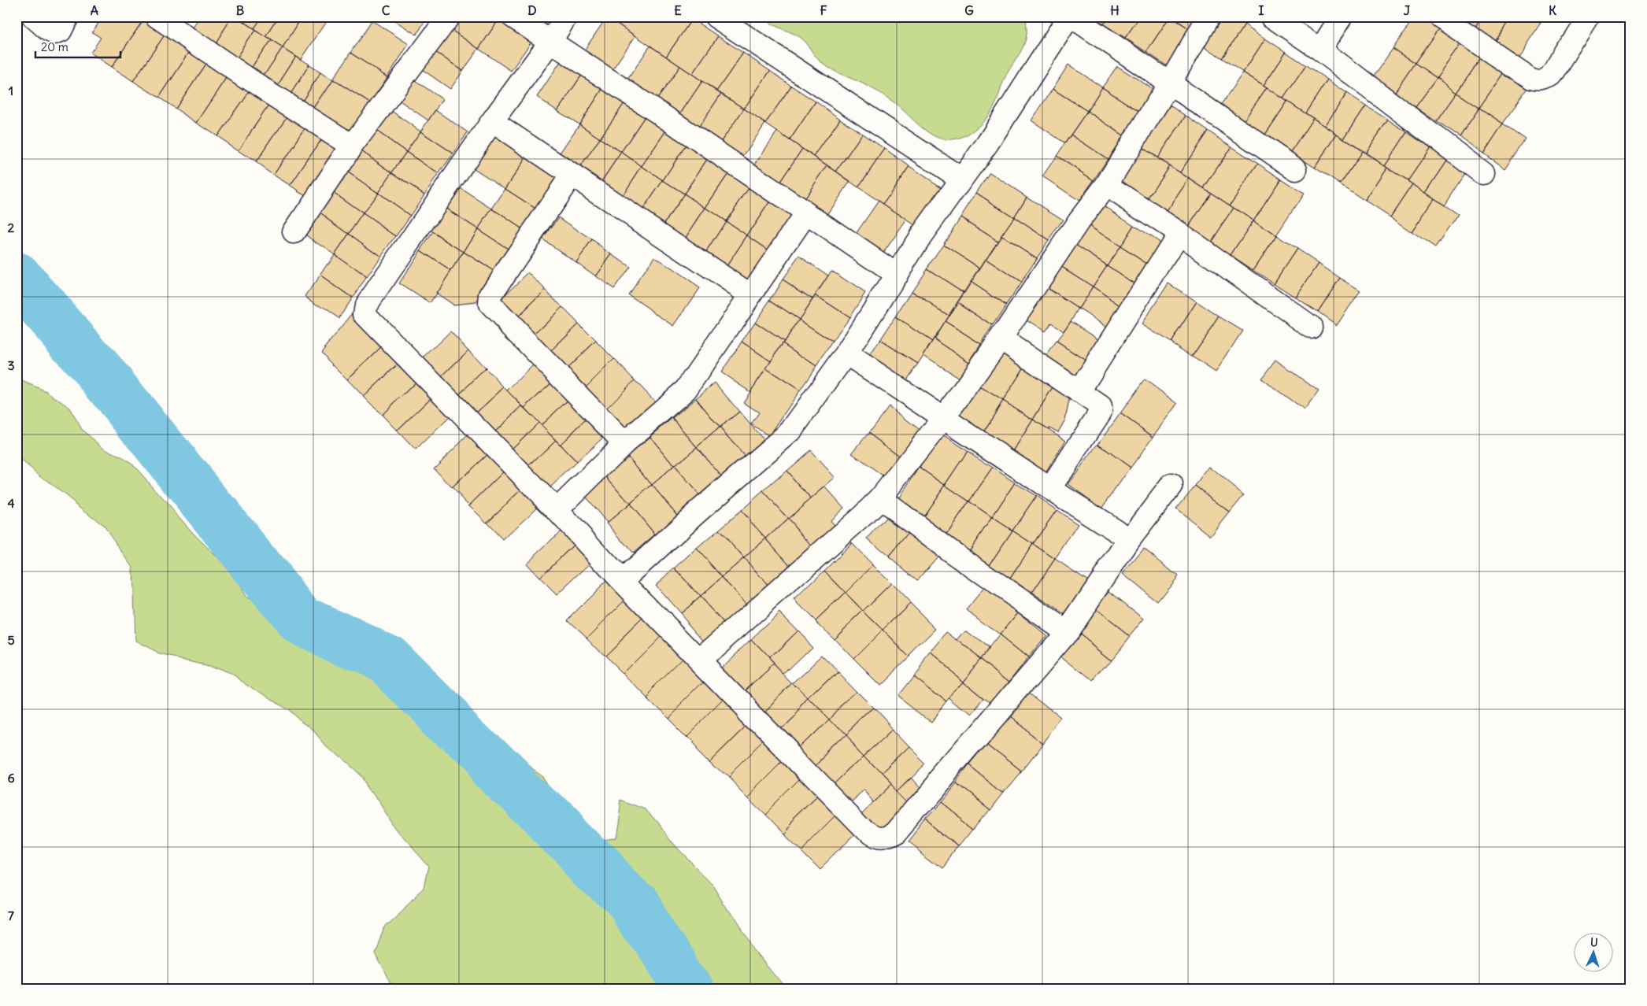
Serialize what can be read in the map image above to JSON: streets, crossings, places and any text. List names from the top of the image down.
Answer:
{
  "scale_bar": "20 m",
  "north": "top",
  "grid": {
    "columns": [
      "A",
      "B",
      "C",
      "D",
      "E",
      "F",
      "G",
      "H",
      "I",
      "J",
      "K"
    ],
    "rows": [
      "1",
      "2",
      "3",
      "4",
      "5",
      "6",
      "7"
    ]
  }
}
